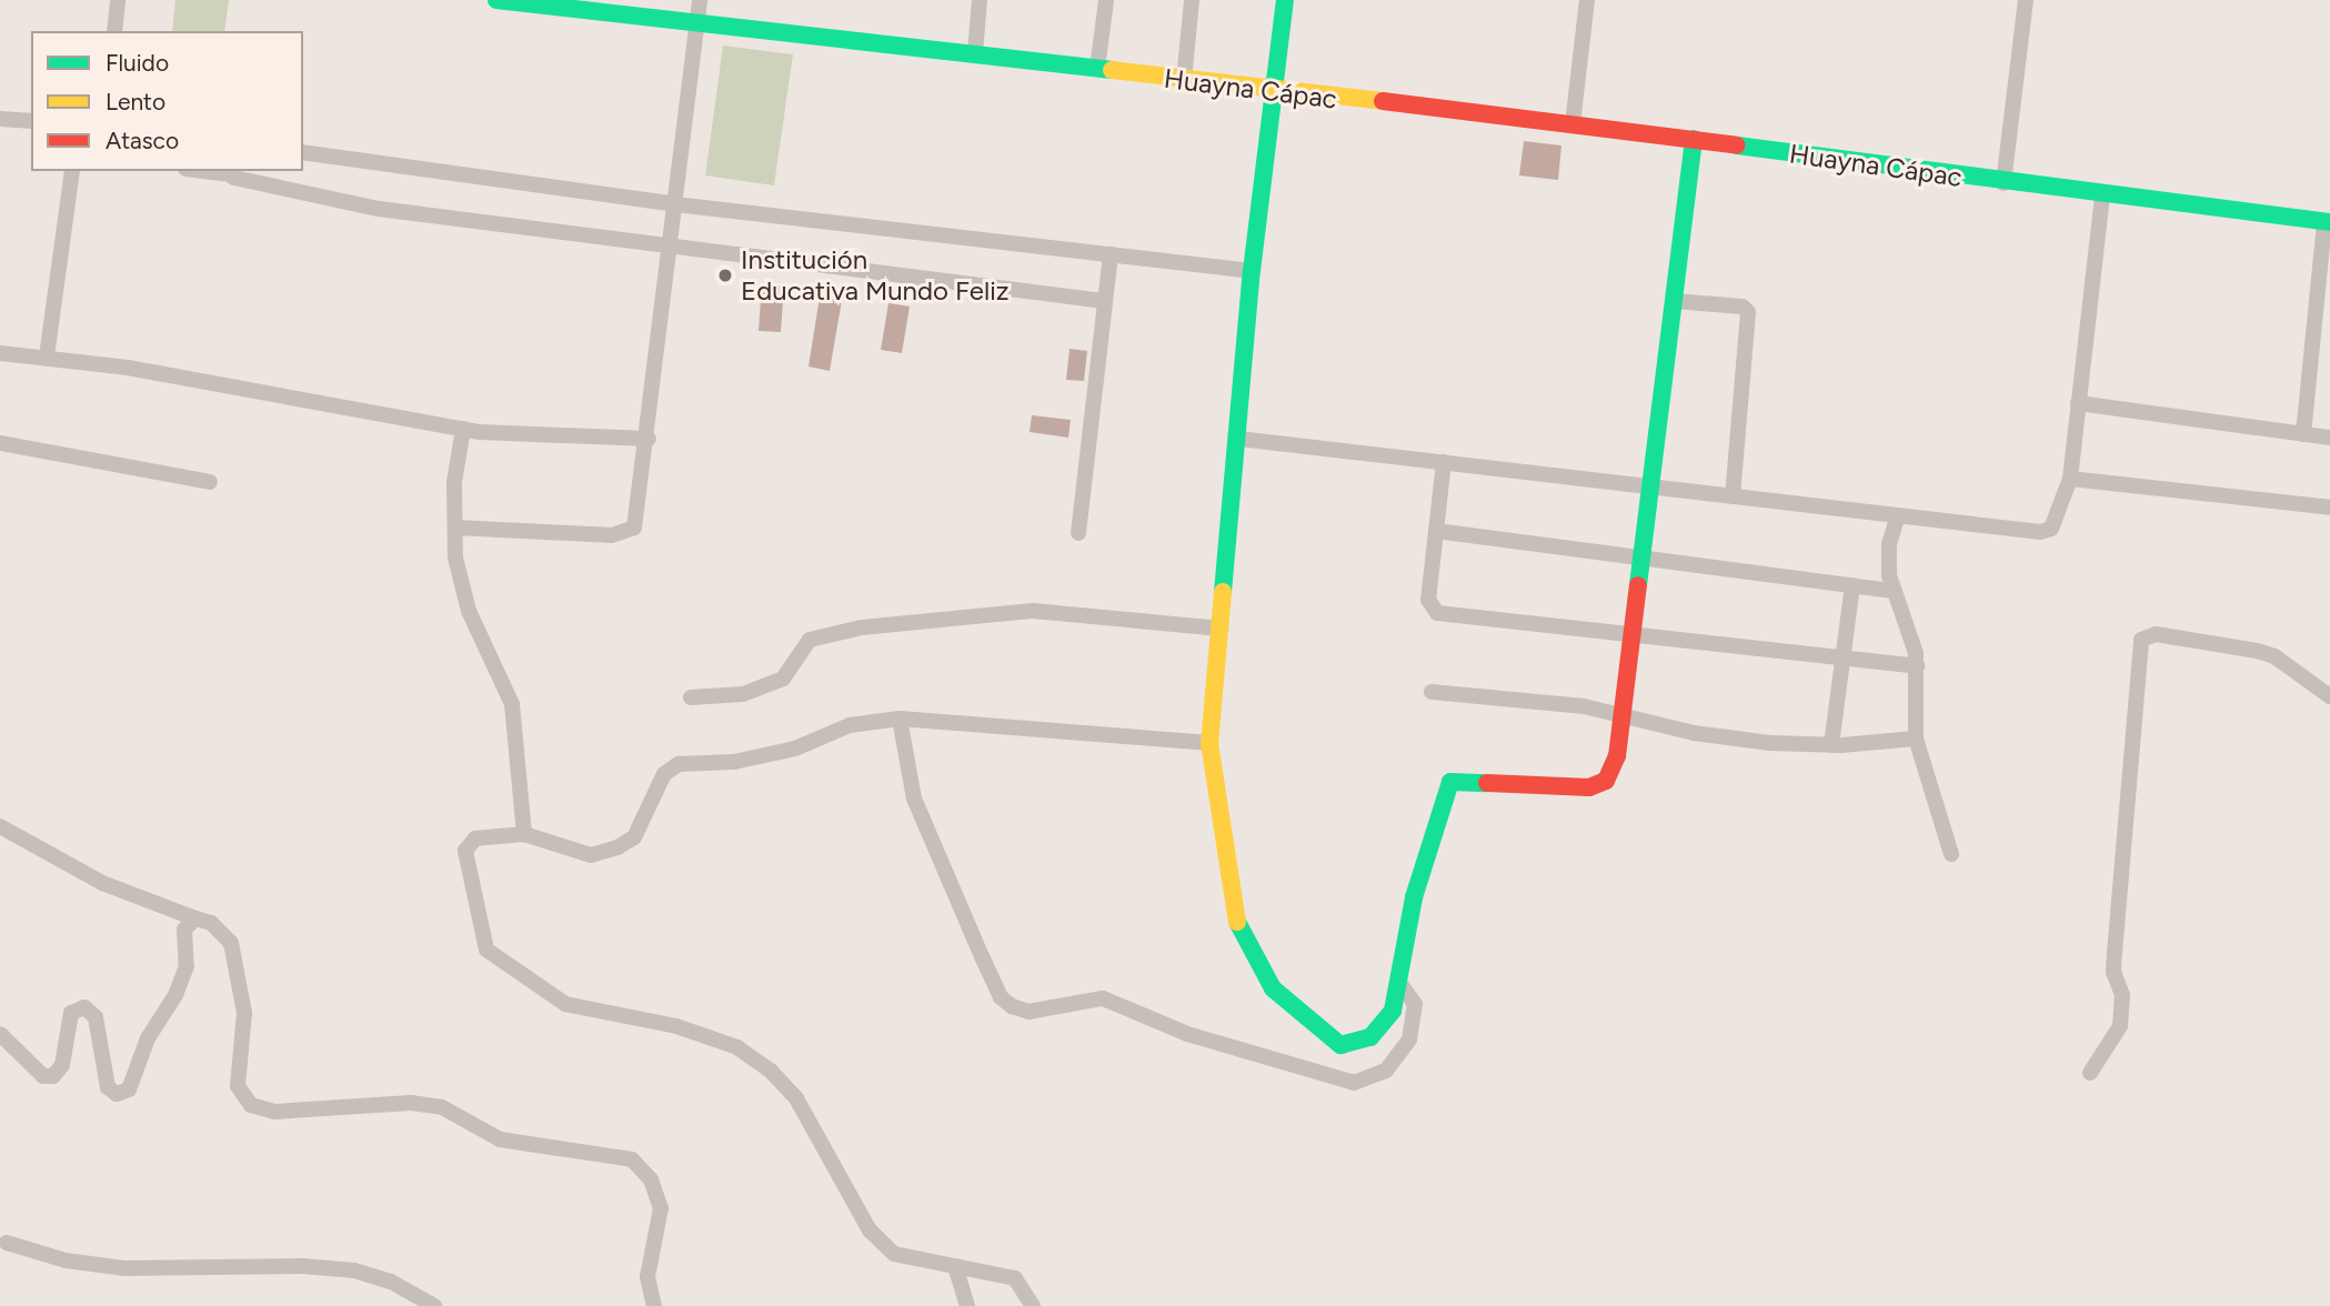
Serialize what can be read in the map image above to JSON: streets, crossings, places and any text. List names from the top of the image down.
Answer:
{
  "streets": {
    "street": ["Huayna Cápac"]
  },
  "places": ["Institución Educativa Mundo Feliz"],
  "legend": ["Fluido", "Lento", "Atasco"]
}
